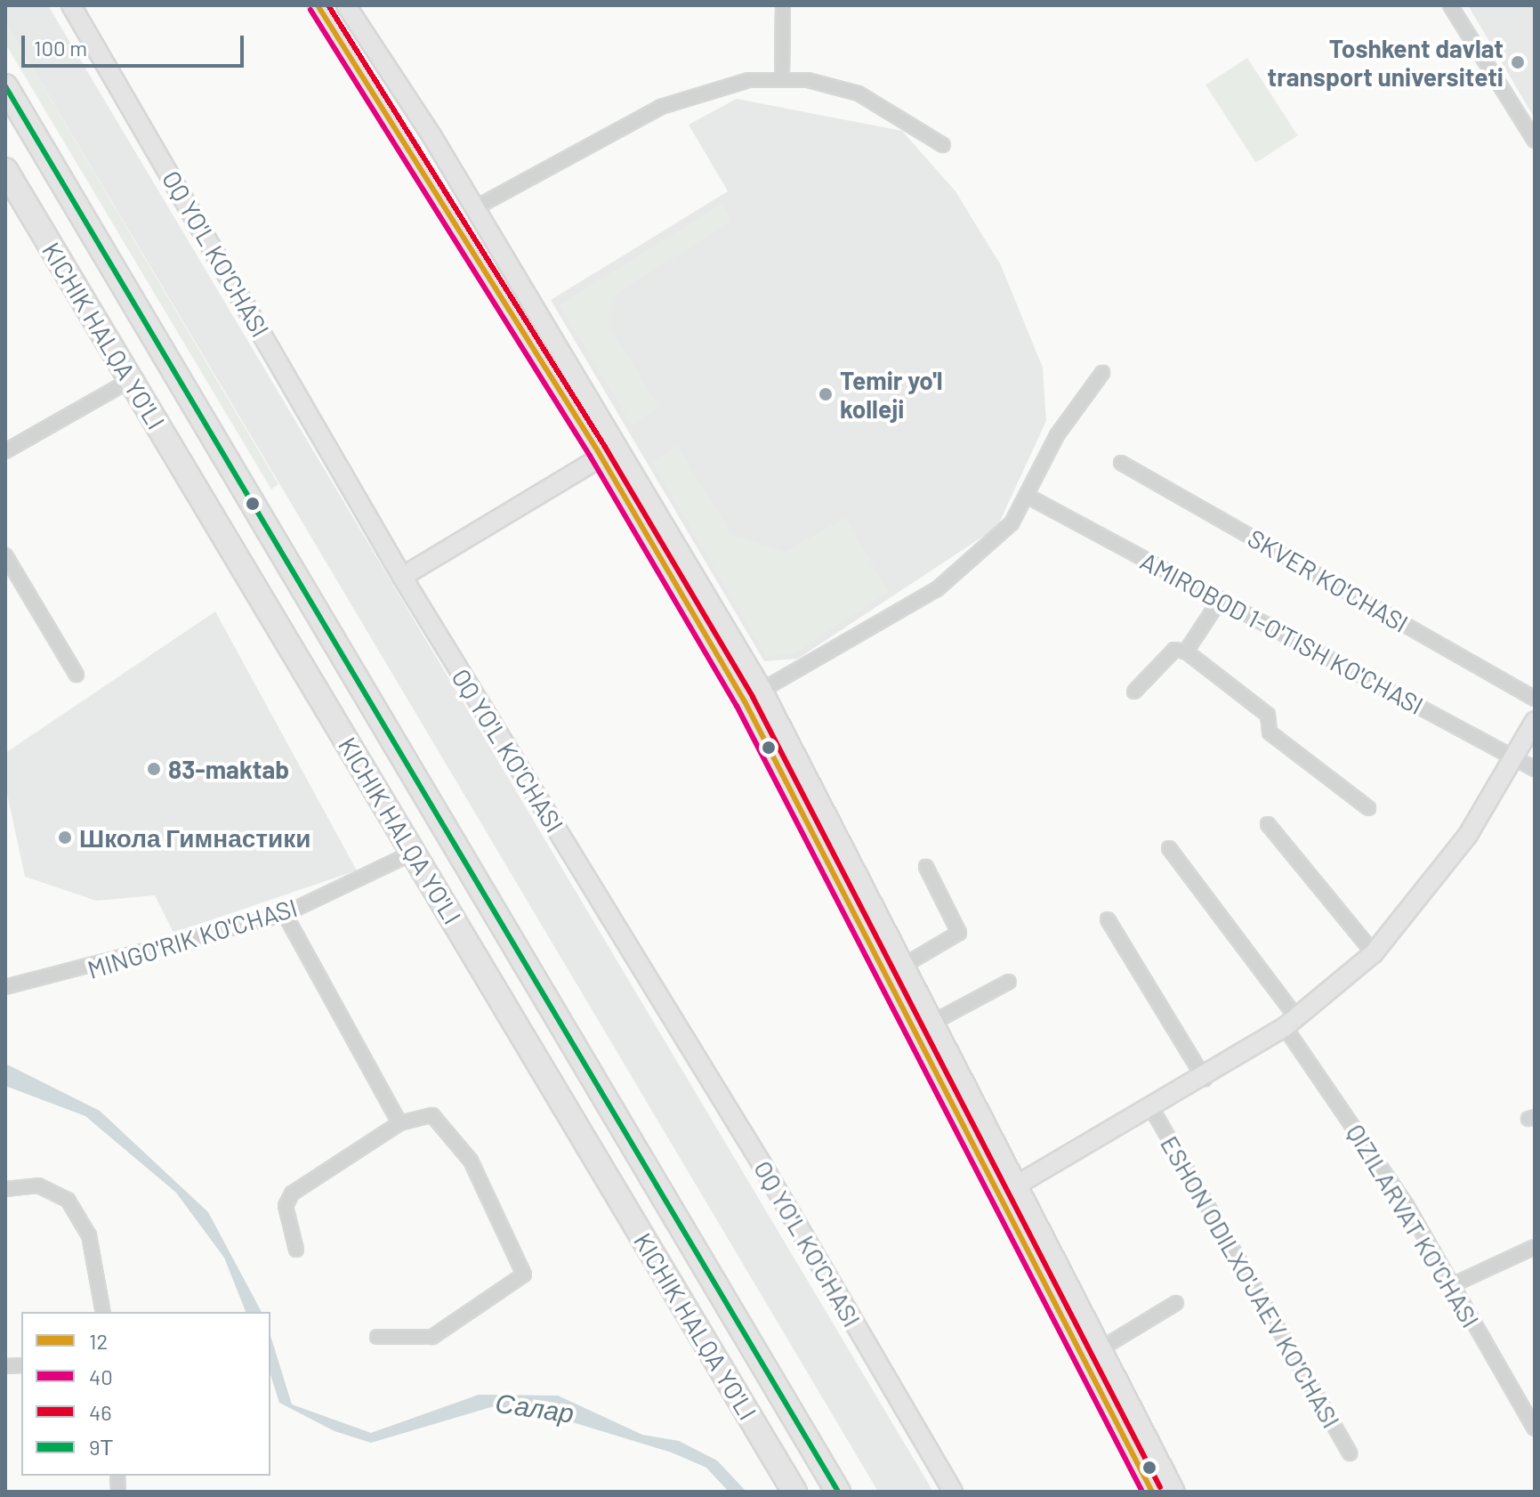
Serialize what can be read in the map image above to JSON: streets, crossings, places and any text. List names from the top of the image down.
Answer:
{
  "streets": {
    "highway": ["KICHIK HALQA YO'LI"],
    "main road": ["OQ YO'L KO'CHASI"],
    "street": [
      "SKVER KO'CHASI",
      "AMIROBOD 1-O'TISH KO'CHASI",
      "MINGO'RIK KO'CHASI",
      "QIZILARVAT KO'CHASI",
      "ESHON ODILXO'JAEV KO'CHASI"
    ]
  },
  "crossings": [
    ["KICHIK HALQA YO'LI", "MINGO'RIK KO'CHASI"]
  ],
  "water": ["Салар"],
  "places": [
    "Toshkent davlat transport universiteti",
    "Temir yo'l kolleji",
    "83-maktab",
    "Школа Гимнастики"
  ],
  "lines": [
    "transit line 12",
    "transit line 46",
    "transit line 40",
    "transit line 9Т"
  ],
  "legend": [
    "12",
    "40",
    "46",
    "9Т"
  ],
  "scale_bar": "100 m"
}
